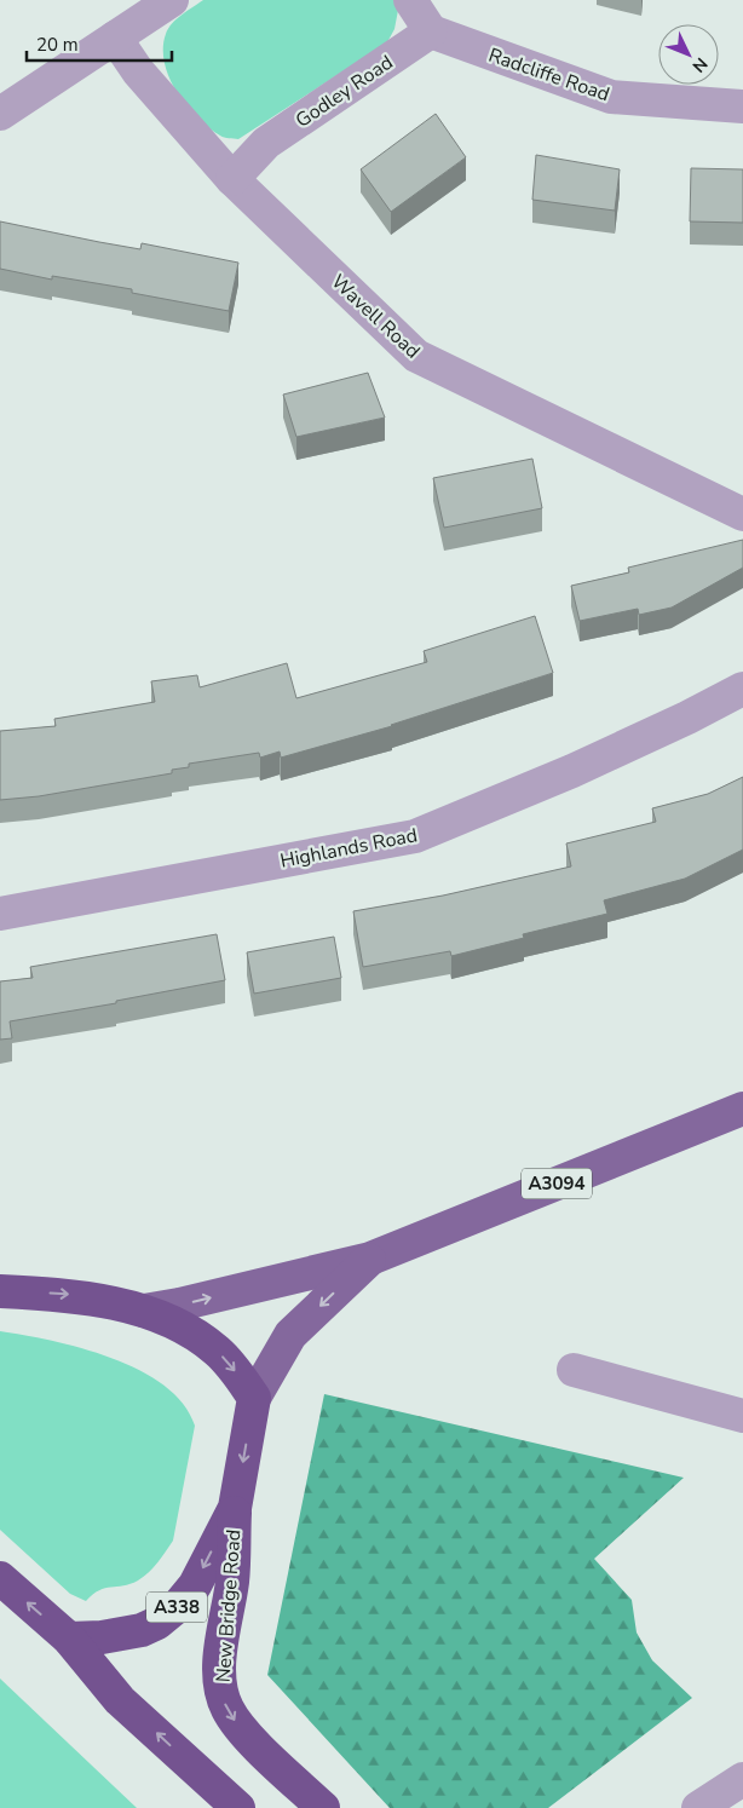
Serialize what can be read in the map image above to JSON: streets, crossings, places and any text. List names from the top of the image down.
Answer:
{
  "streets": {
    "highway": ["New Bridge Road", "A338"],
    "main road": ["A3094"],
    "street": [
      "Radcliffe Road",
      "Godley Road",
      "Wavell Road",
      "Highlands Road"
    ]
  },
  "crossings": [
    ["Radcliffe Road", "Godley Road"],
    ["Godley Road", "Wavell Road"],
    ["A3094", "A338"],
    ["New Bridge Road", "A338"]
  ],
  "one_way": ["New Bridge Road"],
  "scale_bar": "20 m",
  "north": "bottom right"
}
